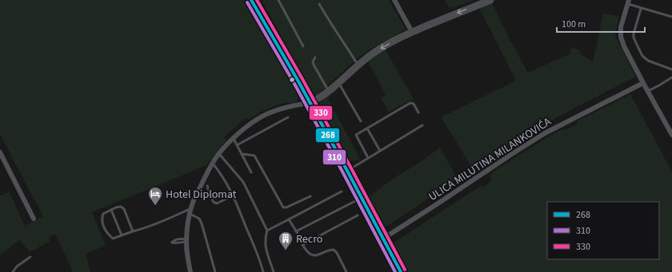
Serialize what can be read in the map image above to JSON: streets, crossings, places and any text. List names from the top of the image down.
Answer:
{
  "streets": {
    "street": ["ULICA MILUTINA MILANKOVIĆA"]
  },
  "places": {
    "hotel": ["Hotel Diplomat"],
    "building": ["Recro"]
  },
  "lines": ["transit line 268", "transit line 330", "transit line 310"],
  "legend": ["268", "310", "330"],
  "scale_bar": "100 m"
}
